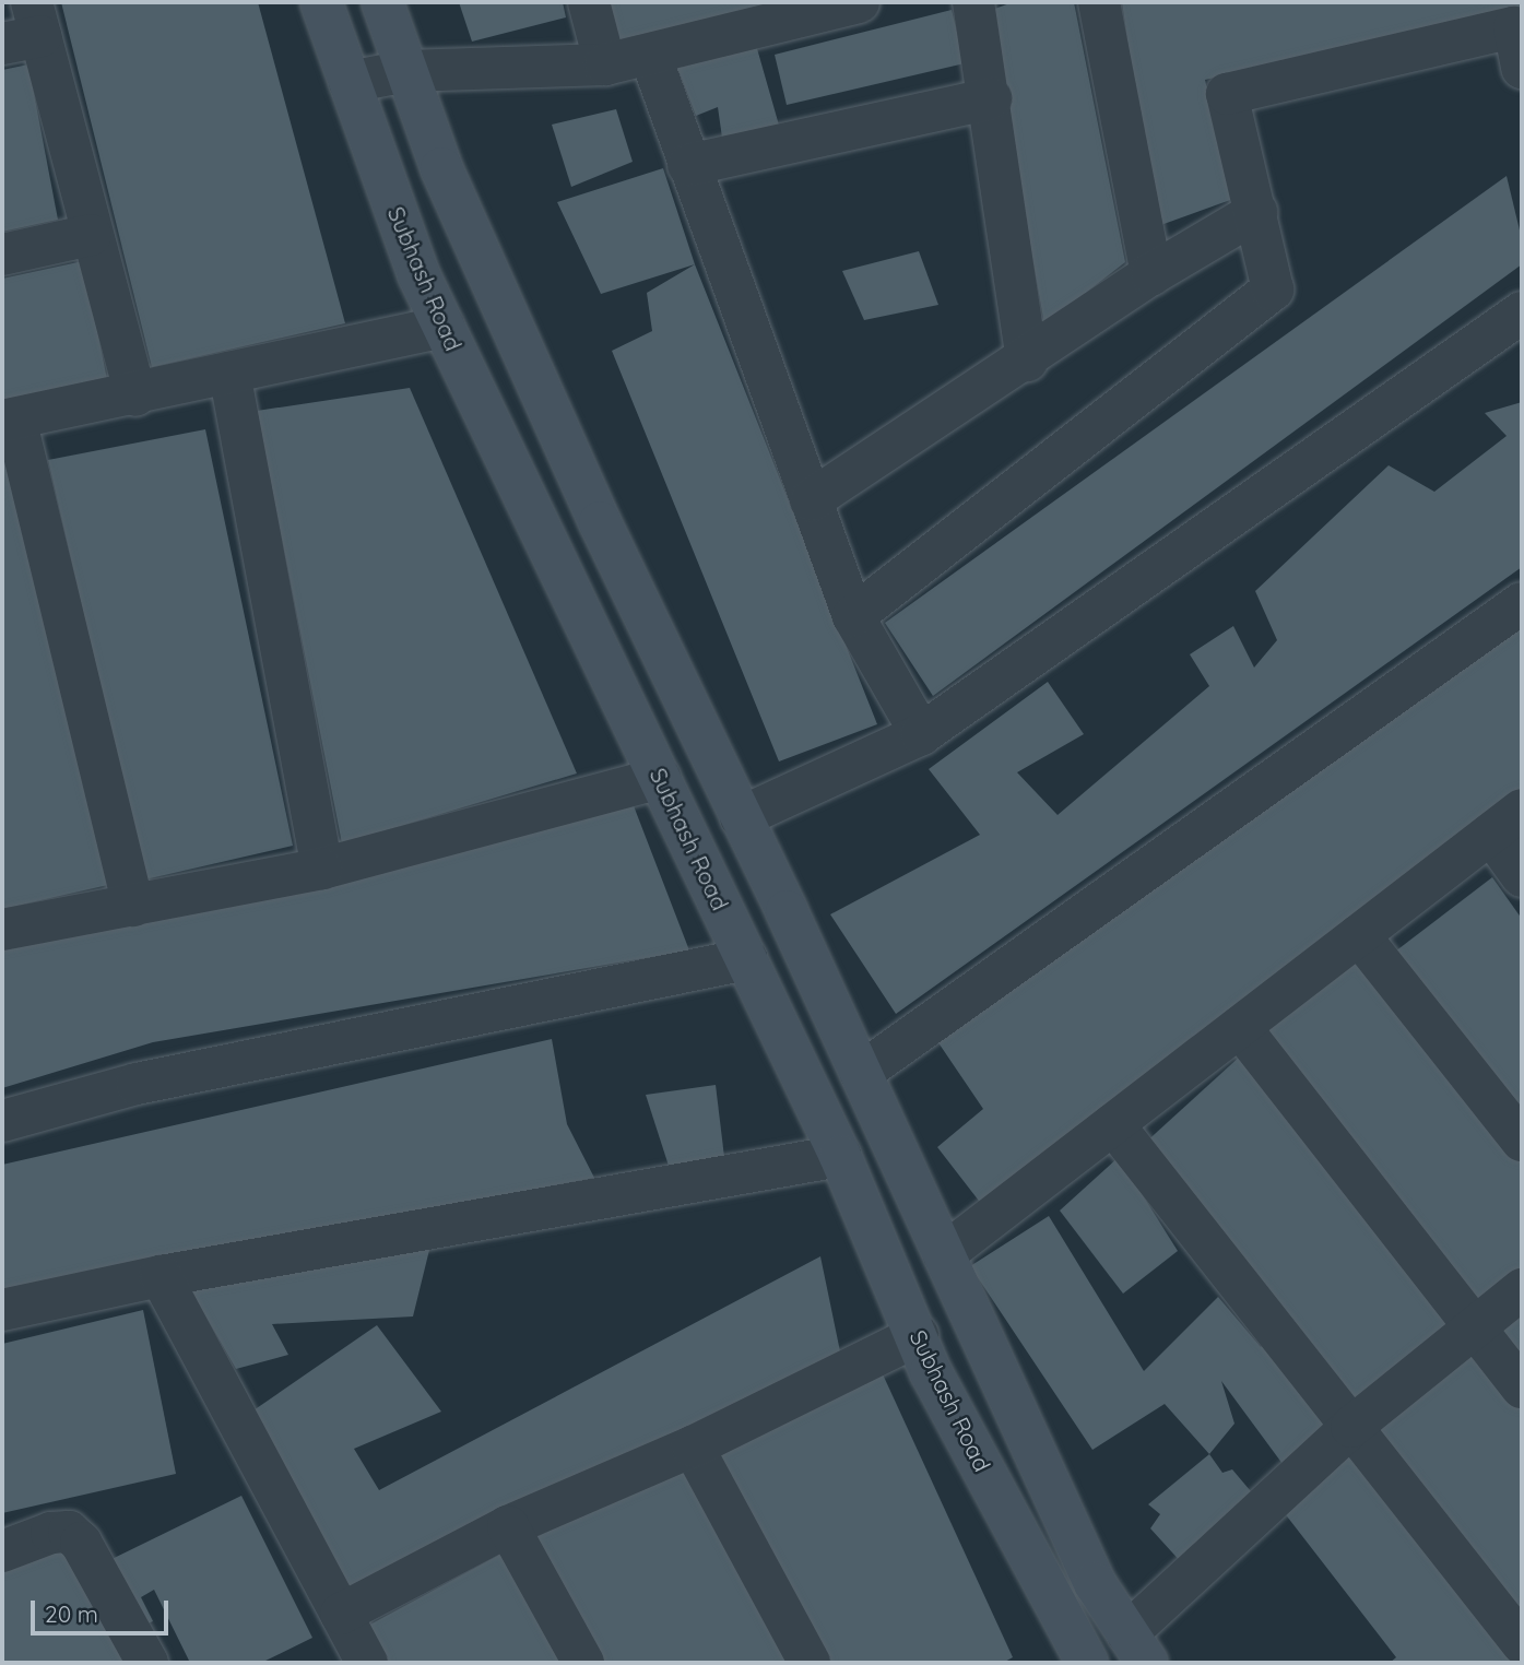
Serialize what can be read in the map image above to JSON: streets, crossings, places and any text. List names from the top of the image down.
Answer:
{
  "streets": {
    "street": ["Subhash Road"]
  },
  "scale_bar": "20 m"
}
